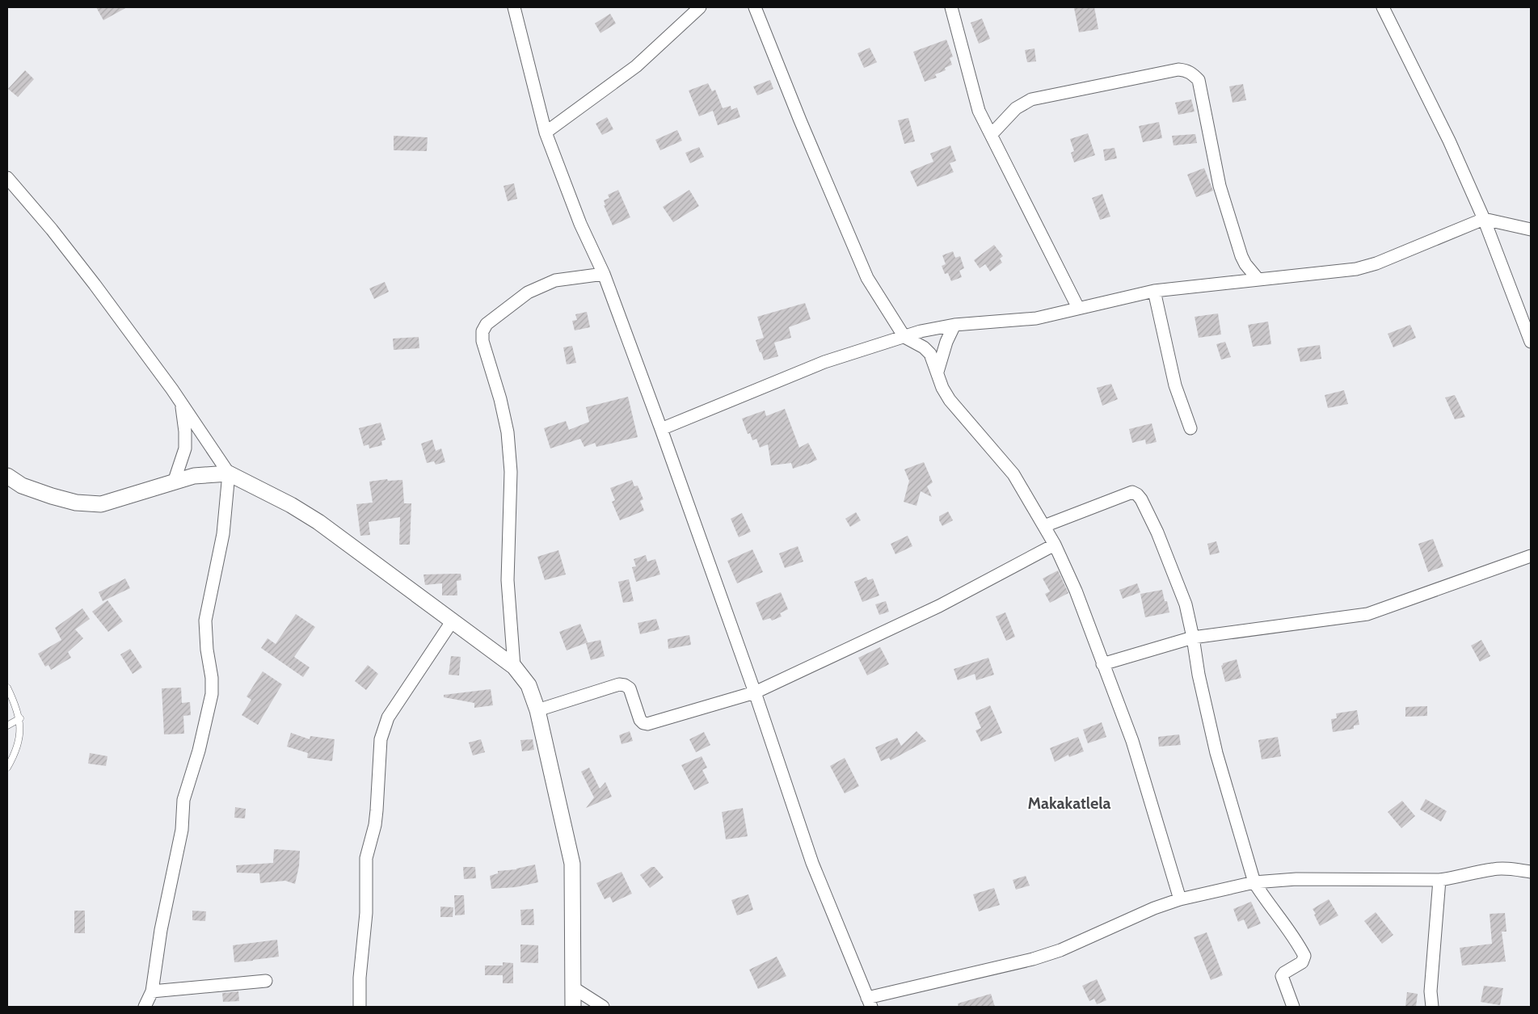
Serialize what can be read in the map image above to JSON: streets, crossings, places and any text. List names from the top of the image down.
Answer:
{
  "districts": ["Makakatlela"]
}
